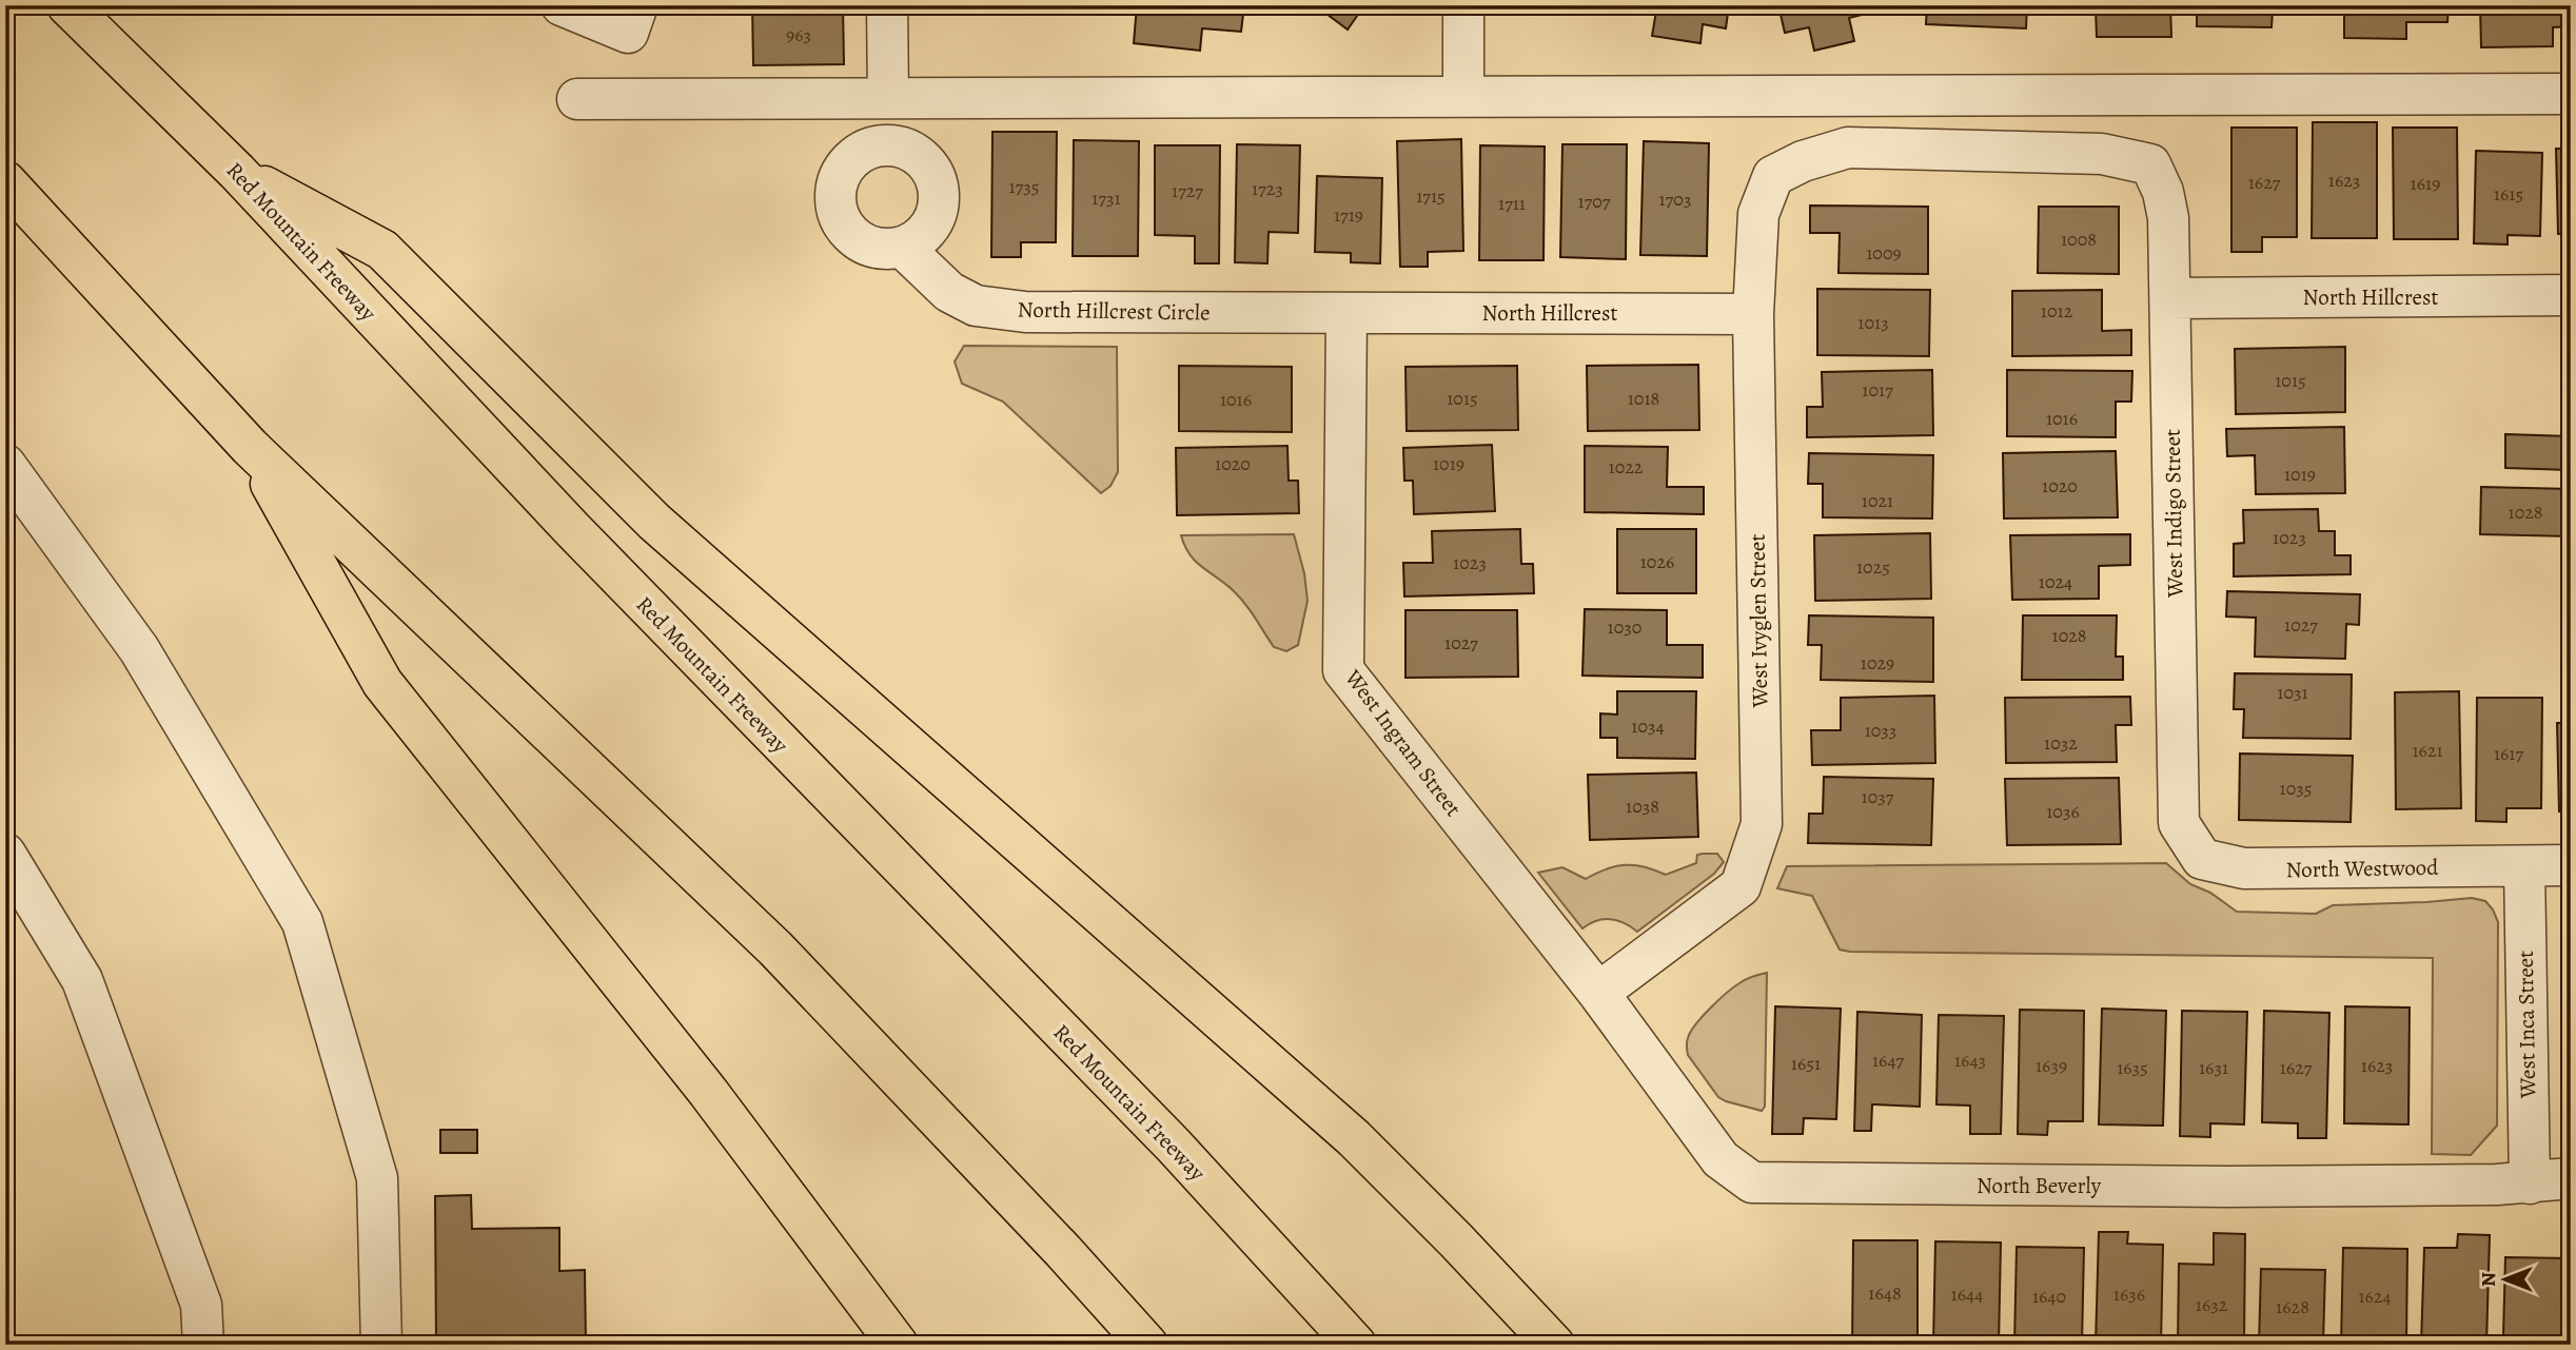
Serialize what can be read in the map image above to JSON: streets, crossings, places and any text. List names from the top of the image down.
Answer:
{
  "streets": {
    "highway": ["Red Mountain Freeway"],
    "street": [
      "North Hillcrest",
      "North Hillcrest Circle",
      "West Indigo Street",
      "West Ivyglen Street",
      "West Ingram Street",
      "North Westwood",
      "West Inca Street",
      "North Beverly"
    ]
  },
  "crossings": [
    ["North Hillcrest", "North Hillcrest Circle"],
    ["North Hillcrest", "West Indigo Street"],
    ["North Hillcrest", "West Ivyglen Street"],
    ["North Hillcrest", "West Ingram Street"],
    ["North Hillcrest Circle", "West Ingram Street"],
    ["West Indigo Street", "West Ivyglen Street"],
    ["West Indigo Street", "North Westwood"],
    ["West Ivyglen Street", "West Ingram Street"],
    ["West Ivyglen Street", "North Beverly"],
    ["West Ingram Street", "North Beverly"],
    ["North Westwood", "West Inca Street"],
    ["West Inca Street", "North Beverly"]
  ],
  "house_numbers": [
    "963",
    "1623",
    "1627",
    "1619",
    "1735",
    "1723",
    "1727",
    "1615",
    "1715",
    "1731",
    "1703",
    "1707",
    "1711",
    "1719",
    "1008",
    "1009",
    "1012",
    "1013",
    "1015",
    "1017",
    "1015",
    "1018",
    "1016",
    "1016",
    "1020",
    "1019",
    "1022",
    "1019",
    "1020",
    "1021",
    "1028",
    "1023",
    "1026",
    "1023",
    "1025",
    "1024",
    "1027",
    "1030",
    "1028",
    "1027",
    "1029",
    "1031",
    "1034",
    "1033",
    "1032",
    "1621",
    "1617",
    "1035",
    "1037",
    "1038",
    "1036",
    "1647",
    "1643",
    "1651",
    "1639",
    "1623",
    "1635",
    "1631",
    "1627",
    "1648",
    "1644",
    "1636",
    "1640",
    "1624",
    "1632",
    "1628"
  ],
  "north": "left"
}
